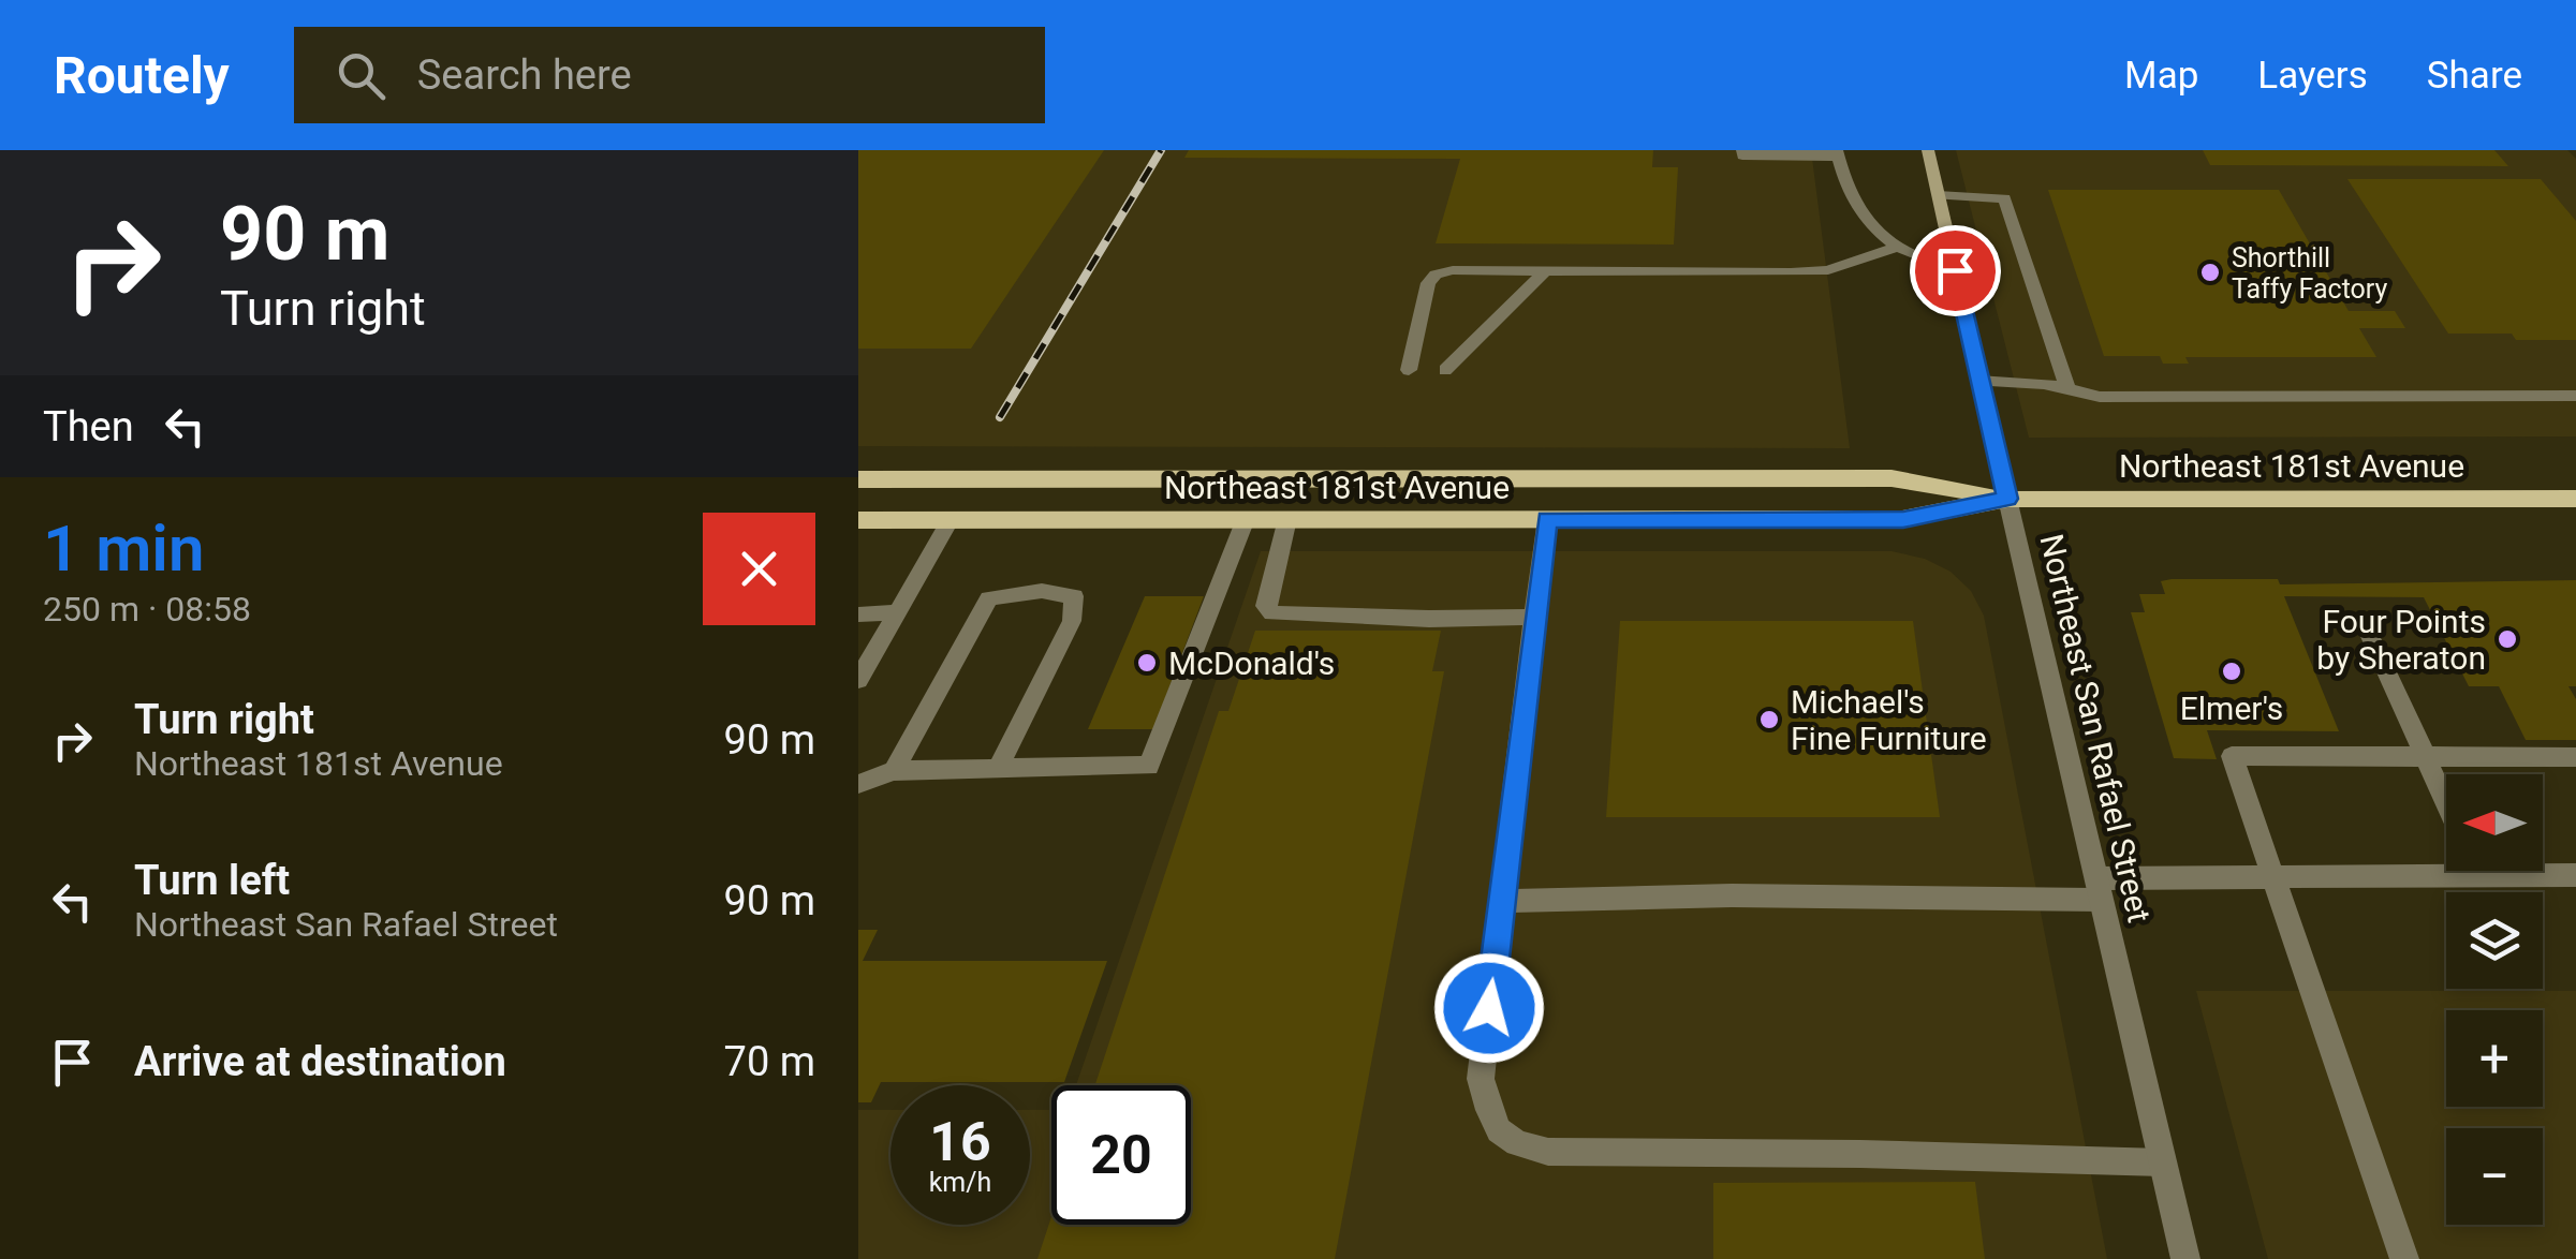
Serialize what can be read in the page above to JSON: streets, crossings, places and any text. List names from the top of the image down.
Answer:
{
  "streets": {
    "main road": ["Northeast 181st Avenue"],
    "street": ["Northeast San Rafael Street"]
  },
  "crossings": [
    ["Northeast 181st Avenue", "Northeast San Rafael Street"]
  ],
  "places": [
    "Shorthill Taffy Factory",
    "Four Points by Sheraton",
    "McDonald's",
    "Elmer's",
    "Michael's Fine Furniture"
  ],
  "north": "left",
  "page": {
    "header": "Routely",
    "search": "Search here",
    "nav": ["Map", "Layers", "Share"],
    "turn": ["90 m", "Turn right"],
    "then": "Then",
    "heading": ["1 min", "250 m · 08:58"],
    "list": [
      {
        "name": "Turn right",
        "note": "Northeast 181st Avenue",
        "value": "90 m"
      },
      {
        "name": "Turn left",
        "note": "Northeast San Rafael Street",
        "value": "90 m"
      },
      {
        "name": "Arrive at destination",
        "value": "70 m"
      }
    ],
    "map_buttons": ["+", "−"],
    "speed": "16 km/h",
    "limit": "20"
  }
}
